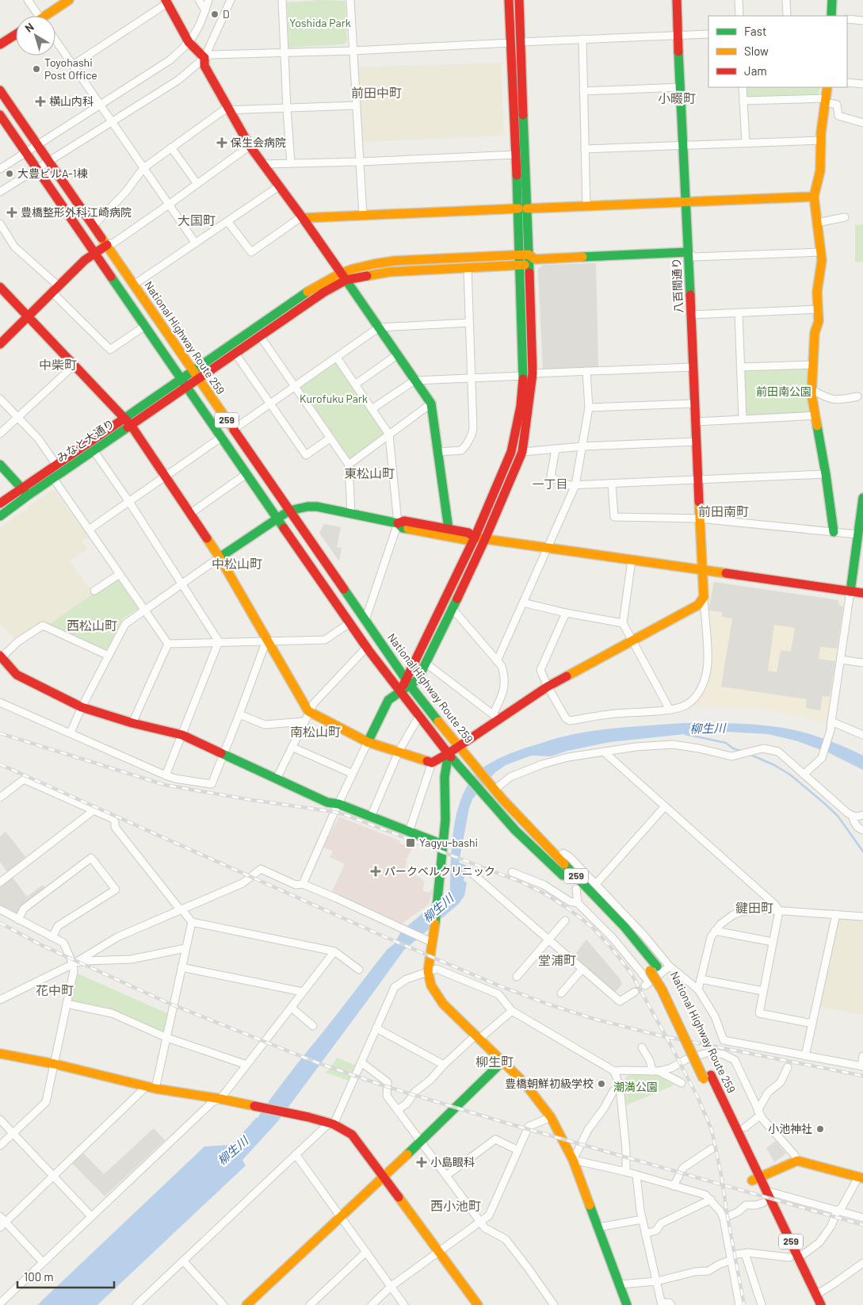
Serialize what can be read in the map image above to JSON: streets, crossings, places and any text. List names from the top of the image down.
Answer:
{
  "streets": {
    "main road": [
      "八百間通り",
      "National Highway Route 259",
      "259",
      "みなと大通り"
    ]
  },
  "crossings": [
    ["National Highway Route 259", "みなと大通り"]
  ],
  "districts": [
    "前田中町",
    "小畷町",
    "大国町",
    "中柴町",
    "東松山町",
    "一丁目",
    "前田南町",
    "中松山町",
    "西松山町",
    "南松山町",
    "鍵田町",
    "堂浦町",
    "花中町",
    "柳生町",
    "西小池町"
  ],
  "water": ["柳生川"],
  "parks": [
    "Yoshida Park",
    "前田南公園",
    "Kurofuku Park",
    "潮満公園"
  ],
  "places": {
    "other": [
      "D",
      "Toyohashi Post Office",
      "大豊ビルA-1棟",
      "豊橋朝鮮初級学校",
      "小池神社"
    ],
    "health": [
      "横山内科",
      "保生会病院",
      "豊橋整形外科江崎病院",
      "パークベルクリニック",
      "小島眼科"
    ],
    "transit": ["Yagyu-bashi"]
  },
  "legend": ["Fast", "Slow", "Jam"],
  "scale_bar": "100 m",
  "north": "top left"
}
